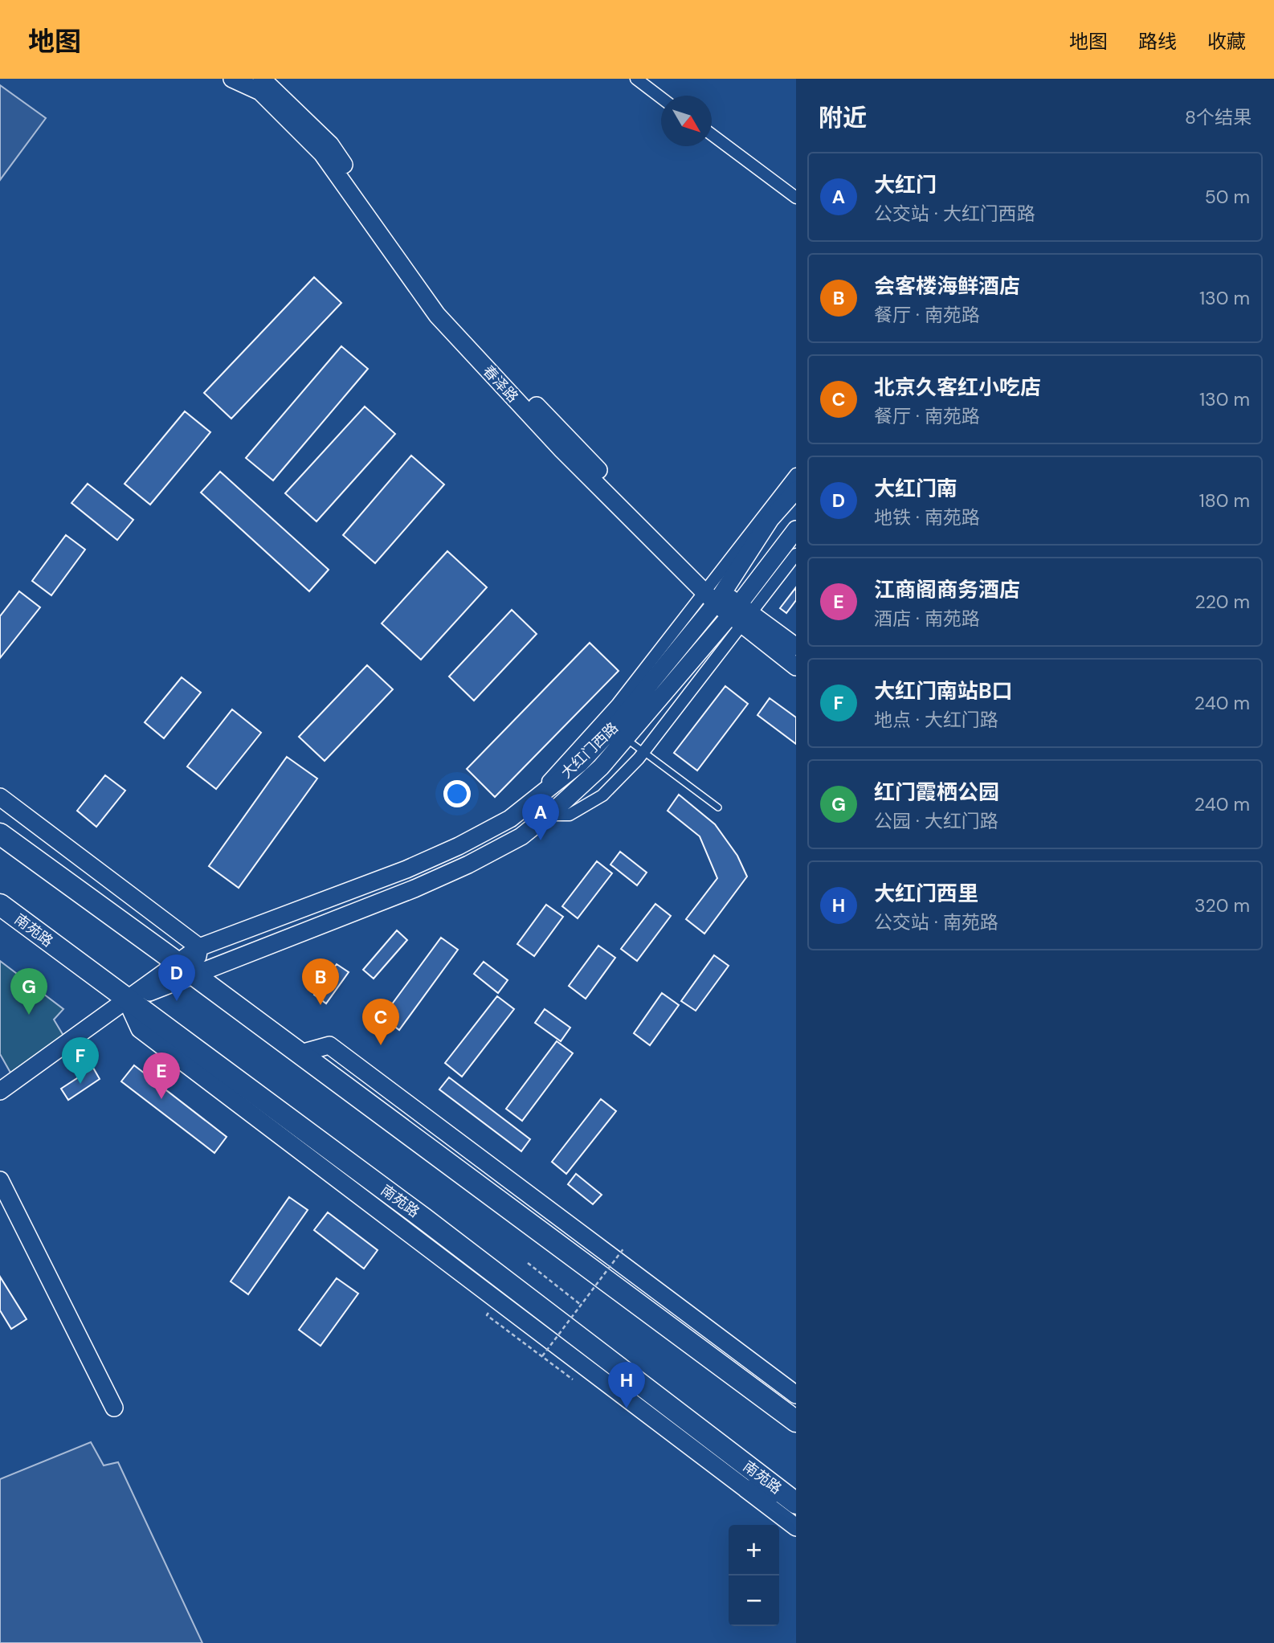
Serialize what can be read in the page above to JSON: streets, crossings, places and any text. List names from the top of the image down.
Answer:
{
  "streets": {
    "highway": ["南苑路"],
    "street": ["春泽路", "大红门西路"]
  },
  "crossings": [
    ["春泽路", "大红门西路"],
    ["大红门西路", "南苑路"]
  ],
  "north": "bottom right",
  "page": {
    "header": "地图",
    "nav": ["地图", "路线", "收藏"],
    "heading": ["附近", "8个结果"],
    "list": [
      {
        "mark": "A",
        "name": "大红门",
        "note": "公交站 · 大红门西路",
        "value": "50 m"
      },
      {
        "mark": "B",
        "name": "会客楼海鲜酒店",
        "note": "餐厅 · 南苑路",
        "value": "130 m"
      },
      {
        "mark": "C",
        "name": "北京久客红小吃店",
        "note": "餐厅 · 南苑路",
        "value": "130 m"
      },
      {
        "mark": "D",
        "name": "大红门南",
        "note": "地铁 · 南苑路",
        "value": "180 m"
      },
      {
        "mark": "E",
        "name": "江商阁商务酒店",
        "note": "酒店 · 南苑路",
        "value": "220 m"
      },
      {
        "mark": "F",
        "name": "大红门南站B口",
        "note": "地点 · 大红门路",
        "value": "240 m"
      },
      {
        "mark": "G",
        "name": "红门霞栖公园",
        "note": "公园 · 大红门路",
        "value": "240 m"
      },
      {
        "mark": "H",
        "name": "大红门西里",
        "note": "公交站 · 南苑路",
        "value": "320 m"
      }
    ],
    "pins": [
      "A",
      "D",
      "B",
      "G",
      "C",
      "F",
      "E",
      "H"
    ],
    "map_buttons": ["+", "−"]
  }
}
